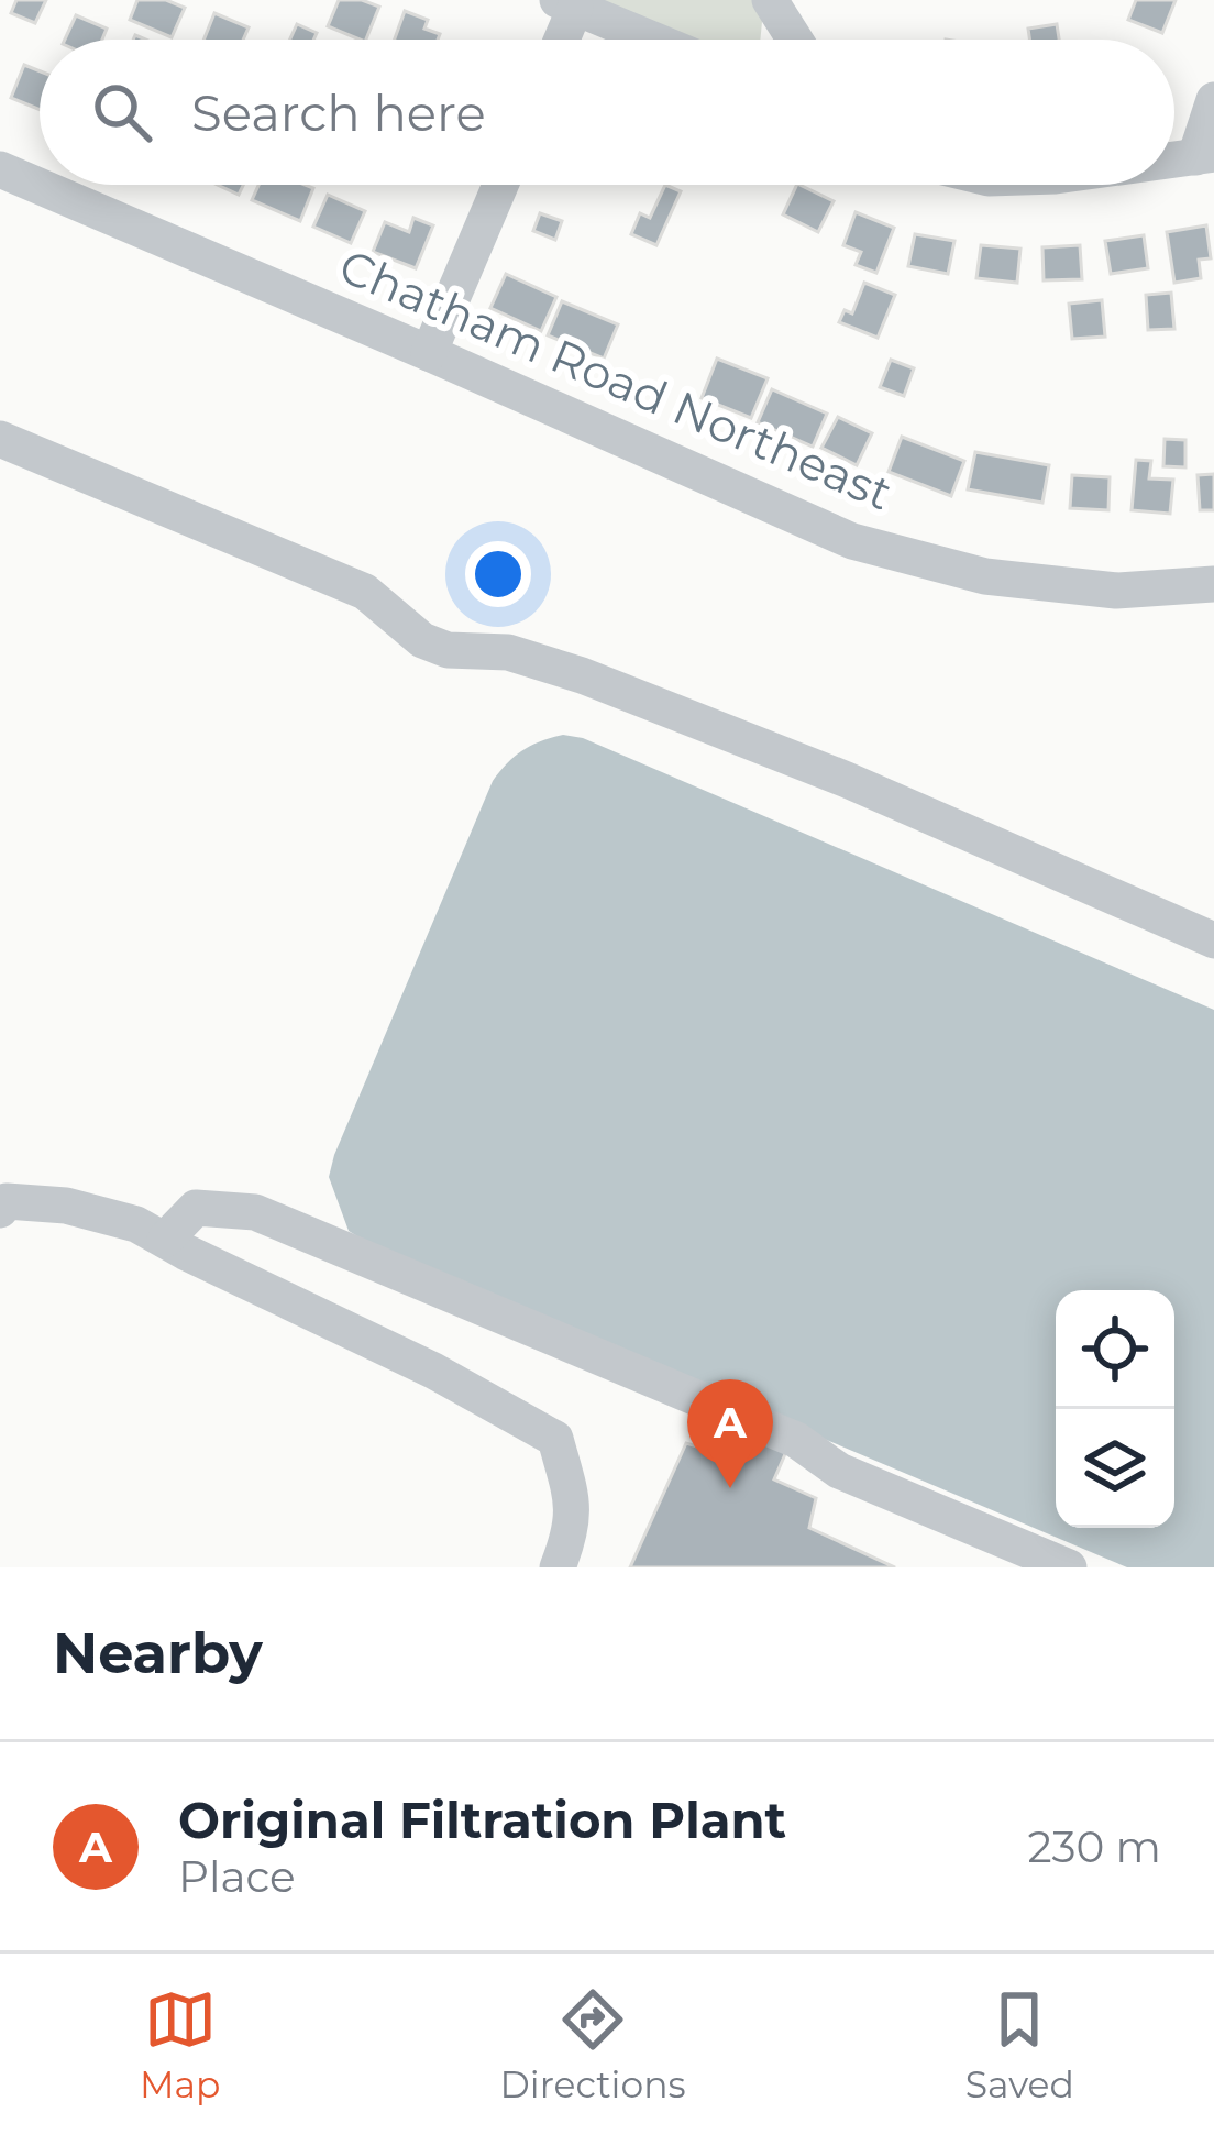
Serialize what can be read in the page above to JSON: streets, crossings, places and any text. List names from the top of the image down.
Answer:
{
  "streets": {
    "street": ["Chatham Road Northeast"]
  },
  "page": {
    "search": "Search here",
    "pins": "A",
    "heading": "Nearby",
    "list": [
      {
        "mark": "A",
        "name": "Original Filtration Plant",
        "note": "Place",
        "value": "230 m"
      }
    ],
    "nav": ["Map", "Directions", "Saved"]
  }
}
